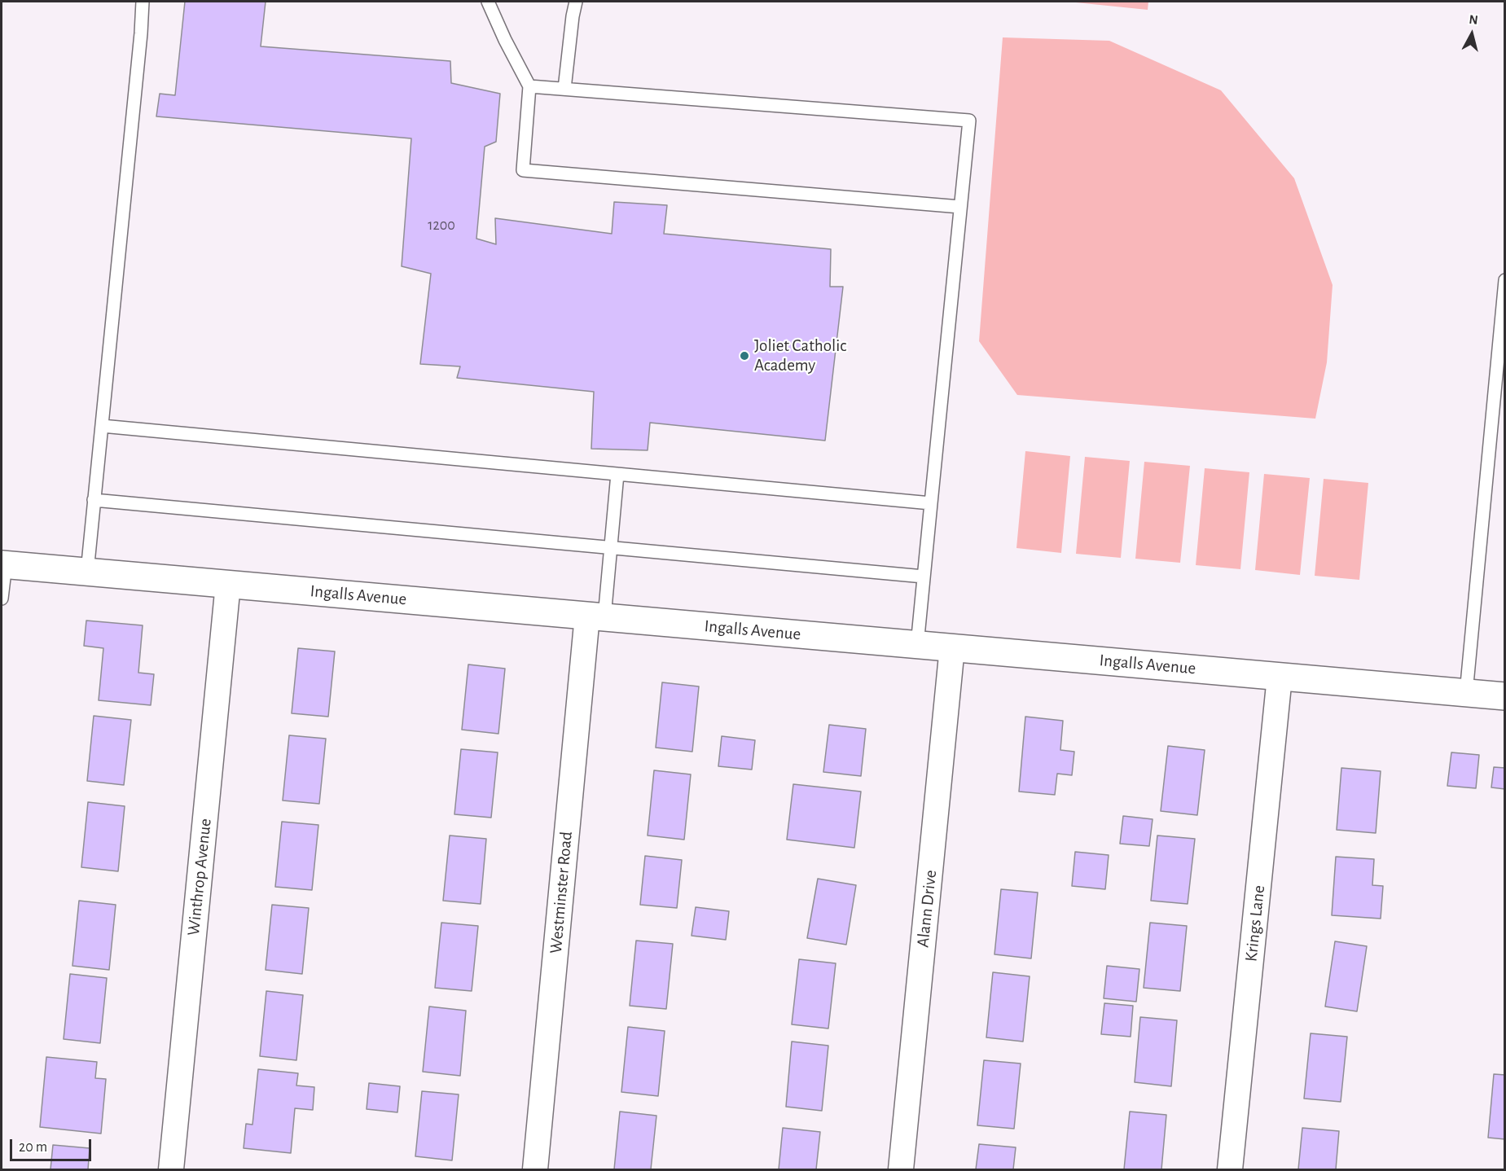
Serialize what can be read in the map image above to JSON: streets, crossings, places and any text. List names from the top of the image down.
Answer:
{
  "streets": {
    "street": [
      "Ingalls Avenue",
      "Winthrop Avenue",
      "Westminster Road",
      "Alann Drive",
      "Krings Lane"
    ]
  },
  "crossings": [
    ["Ingalls Avenue", "Winthrop Avenue"],
    ["Ingalls Avenue", "Westminster Road"],
    ["Ingalls Avenue", "Alann Drive"],
    ["Ingalls Avenue", "Krings Lane"]
  ],
  "places": ["Joliet Catholic Academy"],
  "house_numbers": ["1200"],
  "scale_bar": "20 m",
  "north": "top"
}
